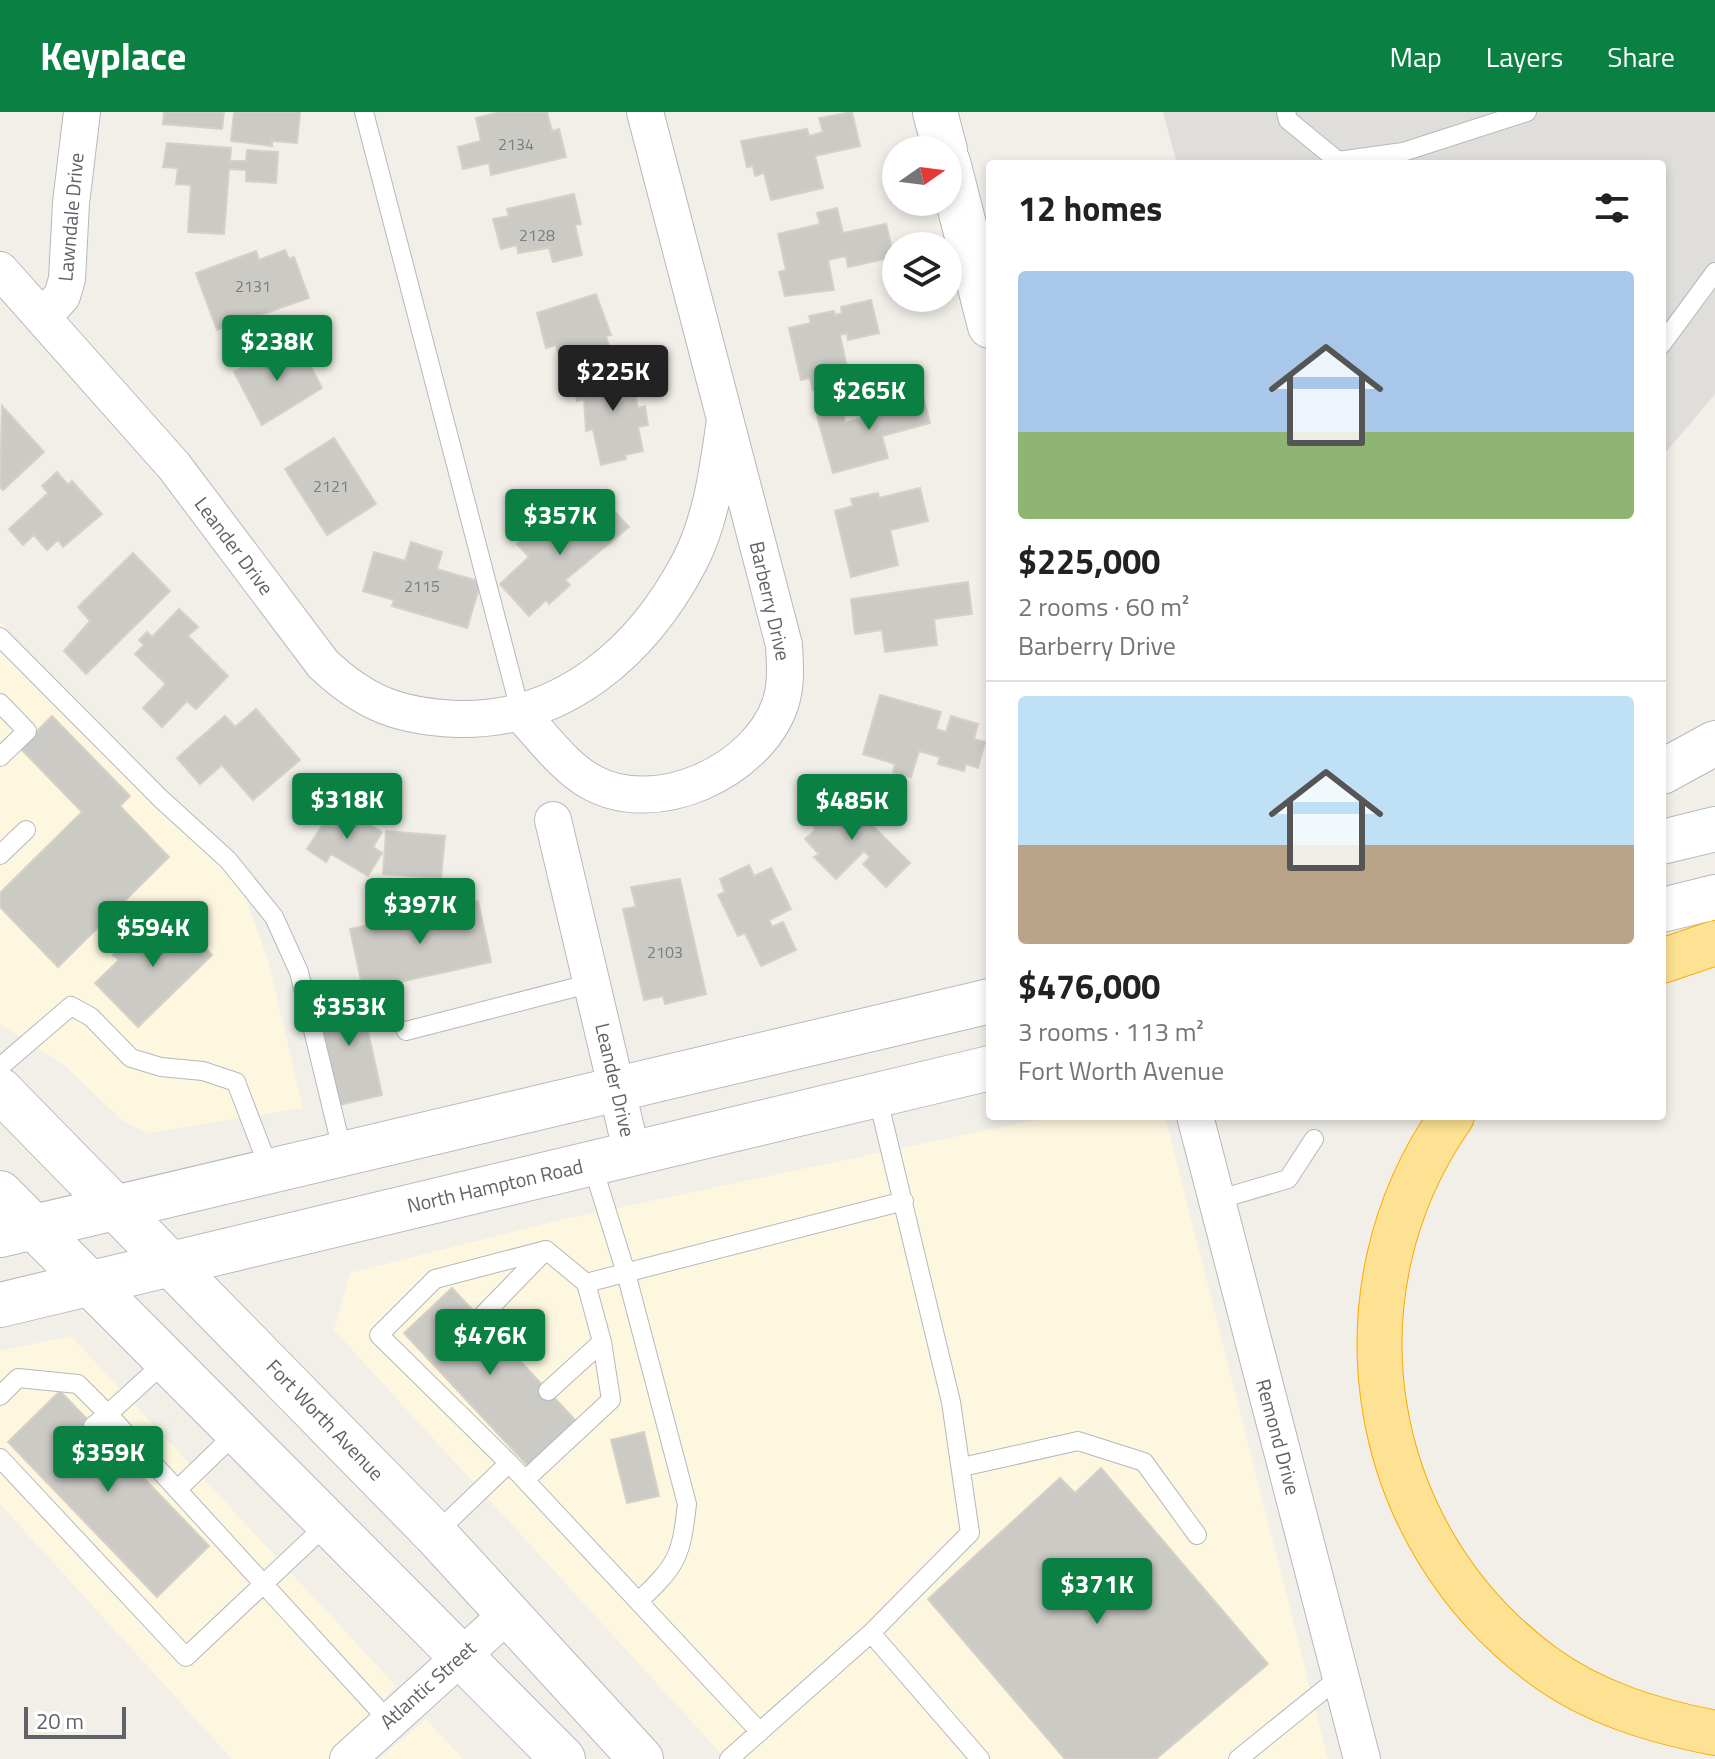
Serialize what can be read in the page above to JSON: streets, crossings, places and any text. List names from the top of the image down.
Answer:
{
  "streets": {
    "main road": ["North Hampton Road", "Fort Worth Avenue"],
    "street": [
      "Lawndale Drive",
      "Leander Drive",
      "Barberry Drive",
      "Remond Drive",
      "Atlantic Street"
    ]
  },
  "crossings": [
    ["Lawndale Drive", "Leander Drive"],
    ["Leander Drive", "Barberry Drive"],
    ["Leander Drive", "North Hampton Road"],
    ["North Hampton Road", "Fort Worth Avenue"],
    ["Fort Worth Avenue", "Atlantic Street"]
  ],
  "house_numbers": [
    "2134",
    "2128",
    "2131",
    "2121",
    "2115",
    "2103"
  ],
  "scale_bar": "20 m",
  "north": "right",
  "page": {
    "header": "Keyplace",
    "nav": ["Map", "Layers", "Share"],
    "heading": "12 homes",
    "list": [
      {
        "name": "$225,000",
        "note": "2 rooms · 60 m² · Barberry Drive"
      },
      {
        "name": "$476,000",
        "note": "3 rooms · 113 m² · Fort Worth Avenue"
      }
    ],
    "price": [
      "$238K",
      "$225K",
      "$265K",
      "$357K",
      "$318K",
      "$485K",
      "$397K",
      "$594K",
      "$353K",
      "$476K",
      "$359K",
      "$371K"
    ],
    "scale": "20 m"
  }
}
